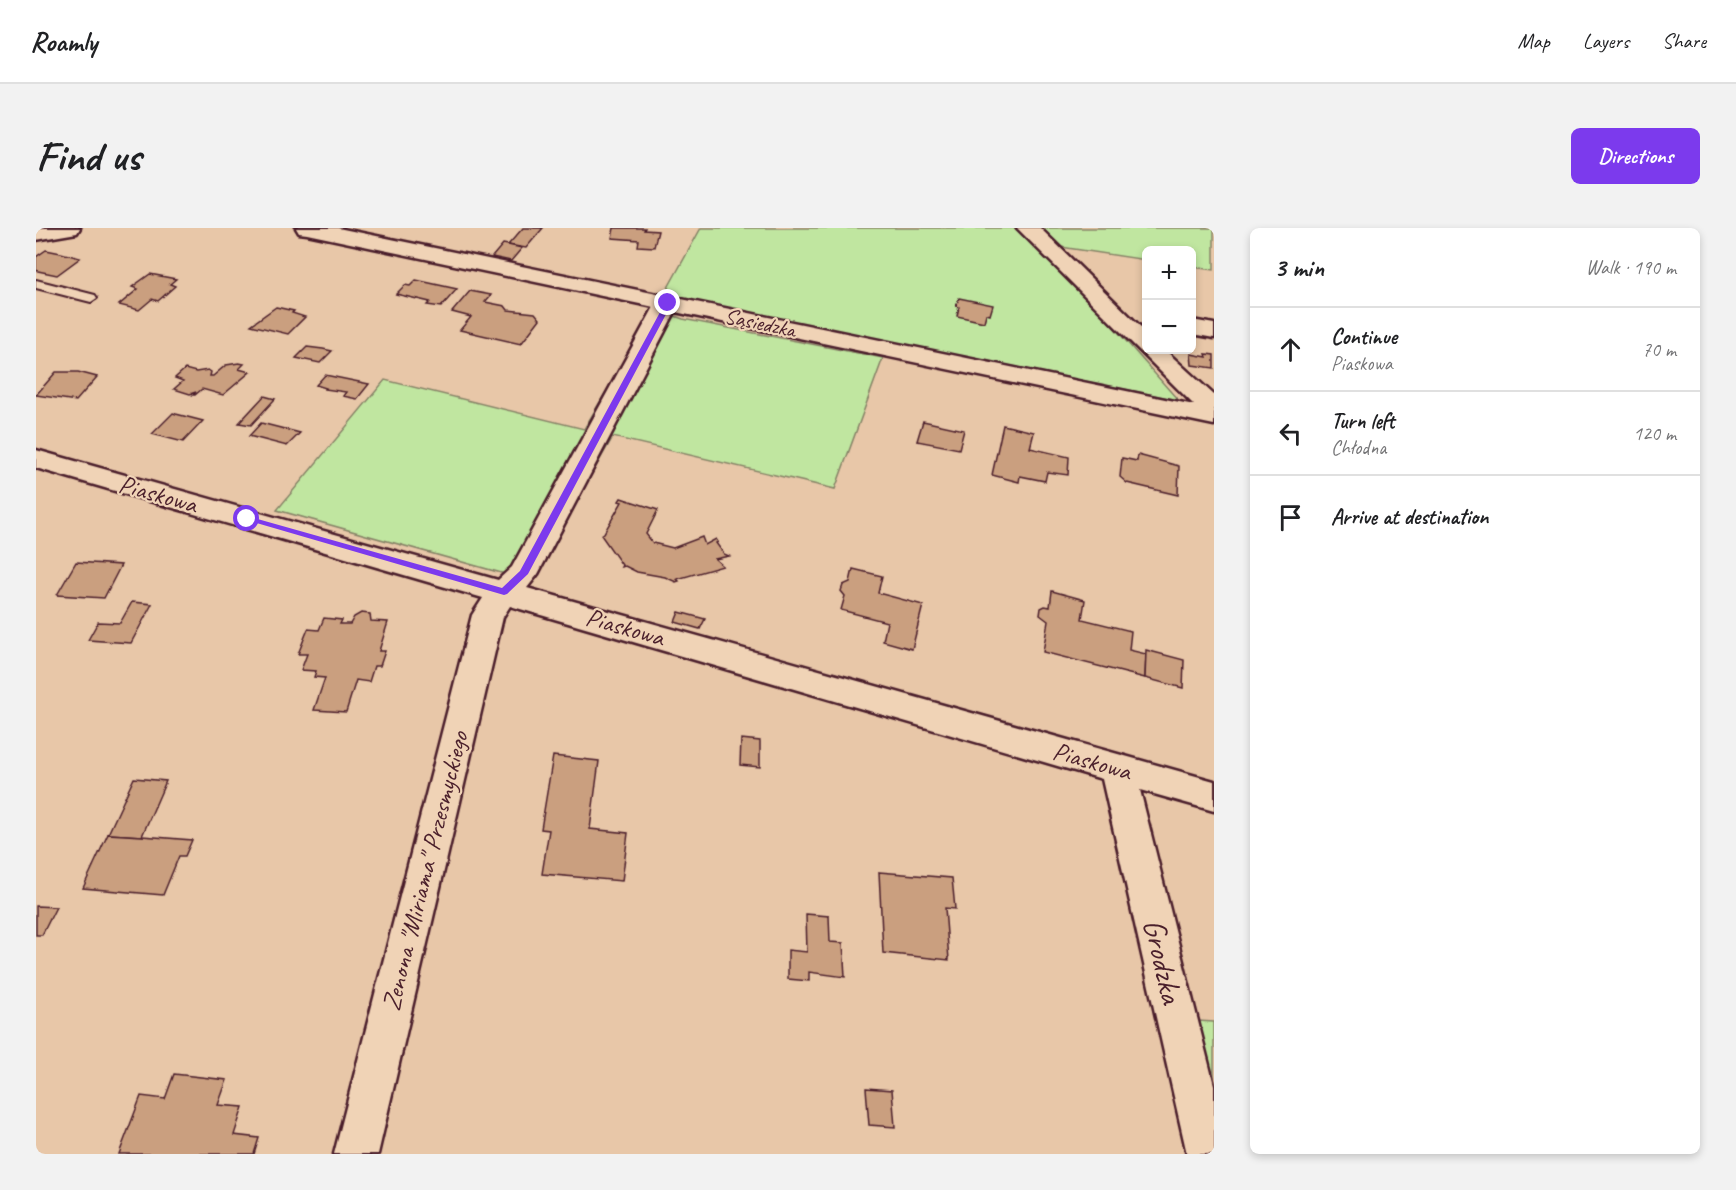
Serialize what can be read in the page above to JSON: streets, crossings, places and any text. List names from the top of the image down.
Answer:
{
  "streets": {
    "street": [
      "Sąsiedzka",
      "Piaskowa",
      "Zenona \"Miriama\" Przesmyckiego",
      "Grodzka"
    ]
  },
  "crossings": [
    ["Sąsiedzka", "Zenona \"Miriama\" Przesmyckiego"],
    ["Piaskowa", "Zenona \"Miriama\" Przesmyckiego"],
    ["Piaskowa", "Grodzka"]
  ],
  "page": {
    "header": "Roamly",
    "nav": ["Map", "Layers", "Share"],
    "buttons": "Directions",
    "title": "Find us",
    "heading": ["3 min", "Walk · 190 m"],
    "map_buttons": ["+", "−"],
    "list": [
      ["Continue", "Piaskowa", "70 m"],
      ["Turn left", "Chłodna", "120 m"],
      "Arrive at destination"
    ]
  }
}
